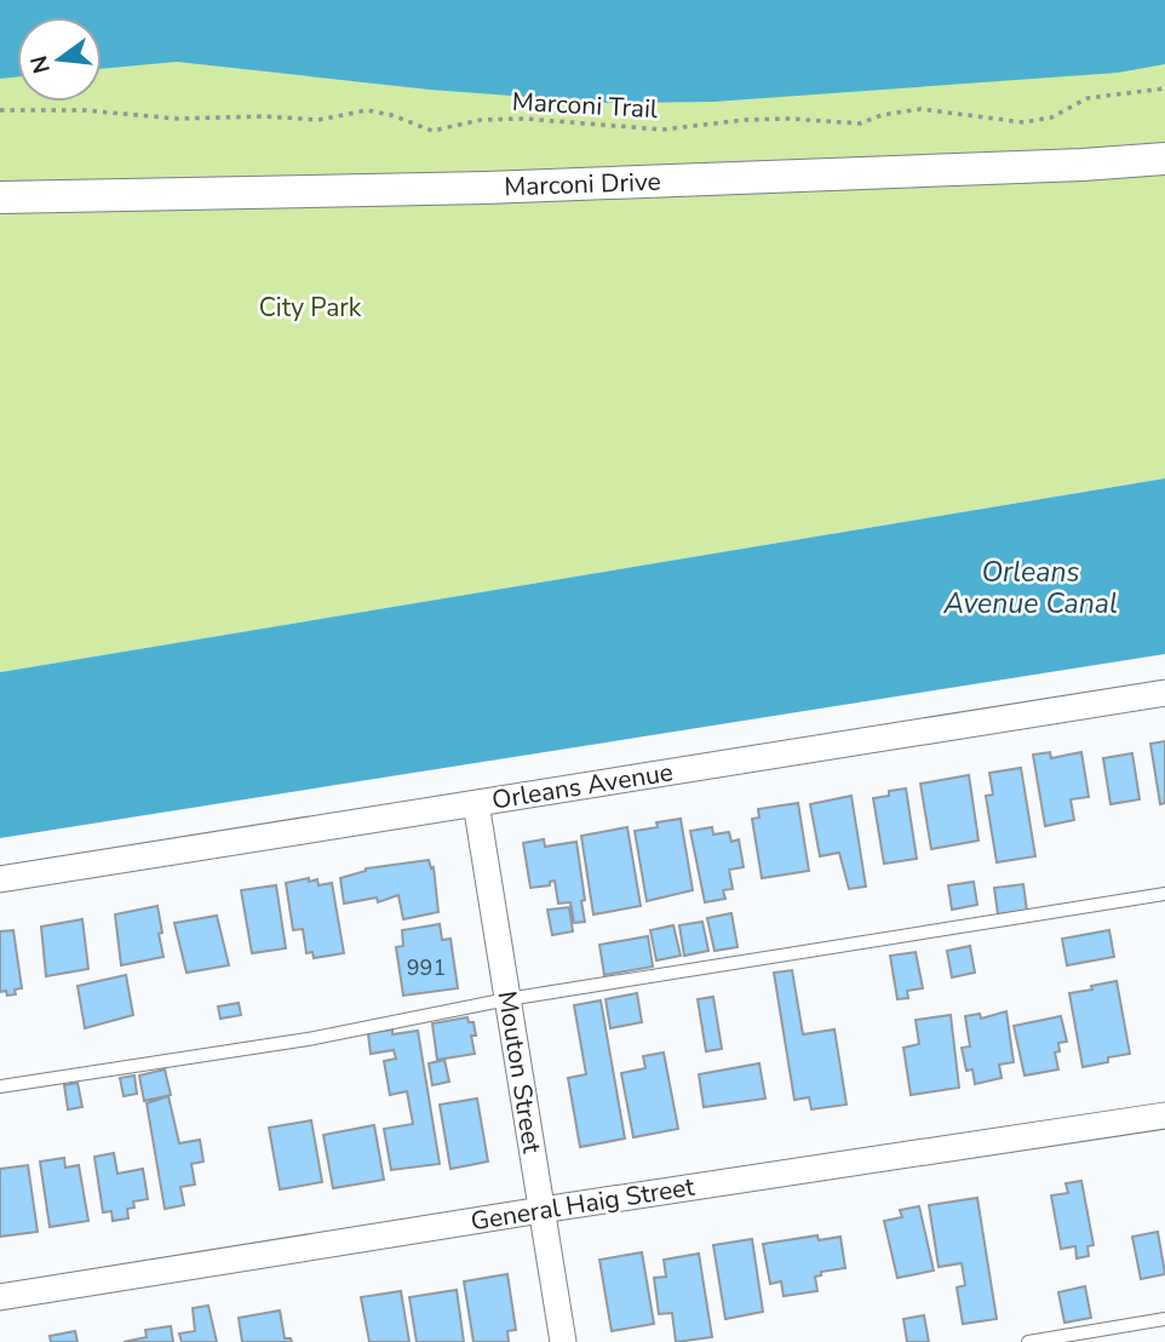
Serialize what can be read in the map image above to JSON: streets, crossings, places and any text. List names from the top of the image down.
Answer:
{
  "streets": {
    "street": [
      "Marconi Drive",
      "Orleans Avenue",
      "Mouton Street",
      "General Haig Street"
    ],
    "path": ["Marconi Trail"]
  },
  "crossings": [
    ["Orleans Avenue", "Mouton Street"],
    ["Mouton Street", "General Haig Street"]
  ],
  "water": ["Orleans Avenue Canal"],
  "parks": ["City Park"],
  "house_numbers": ["991"],
  "north": "left"
}
